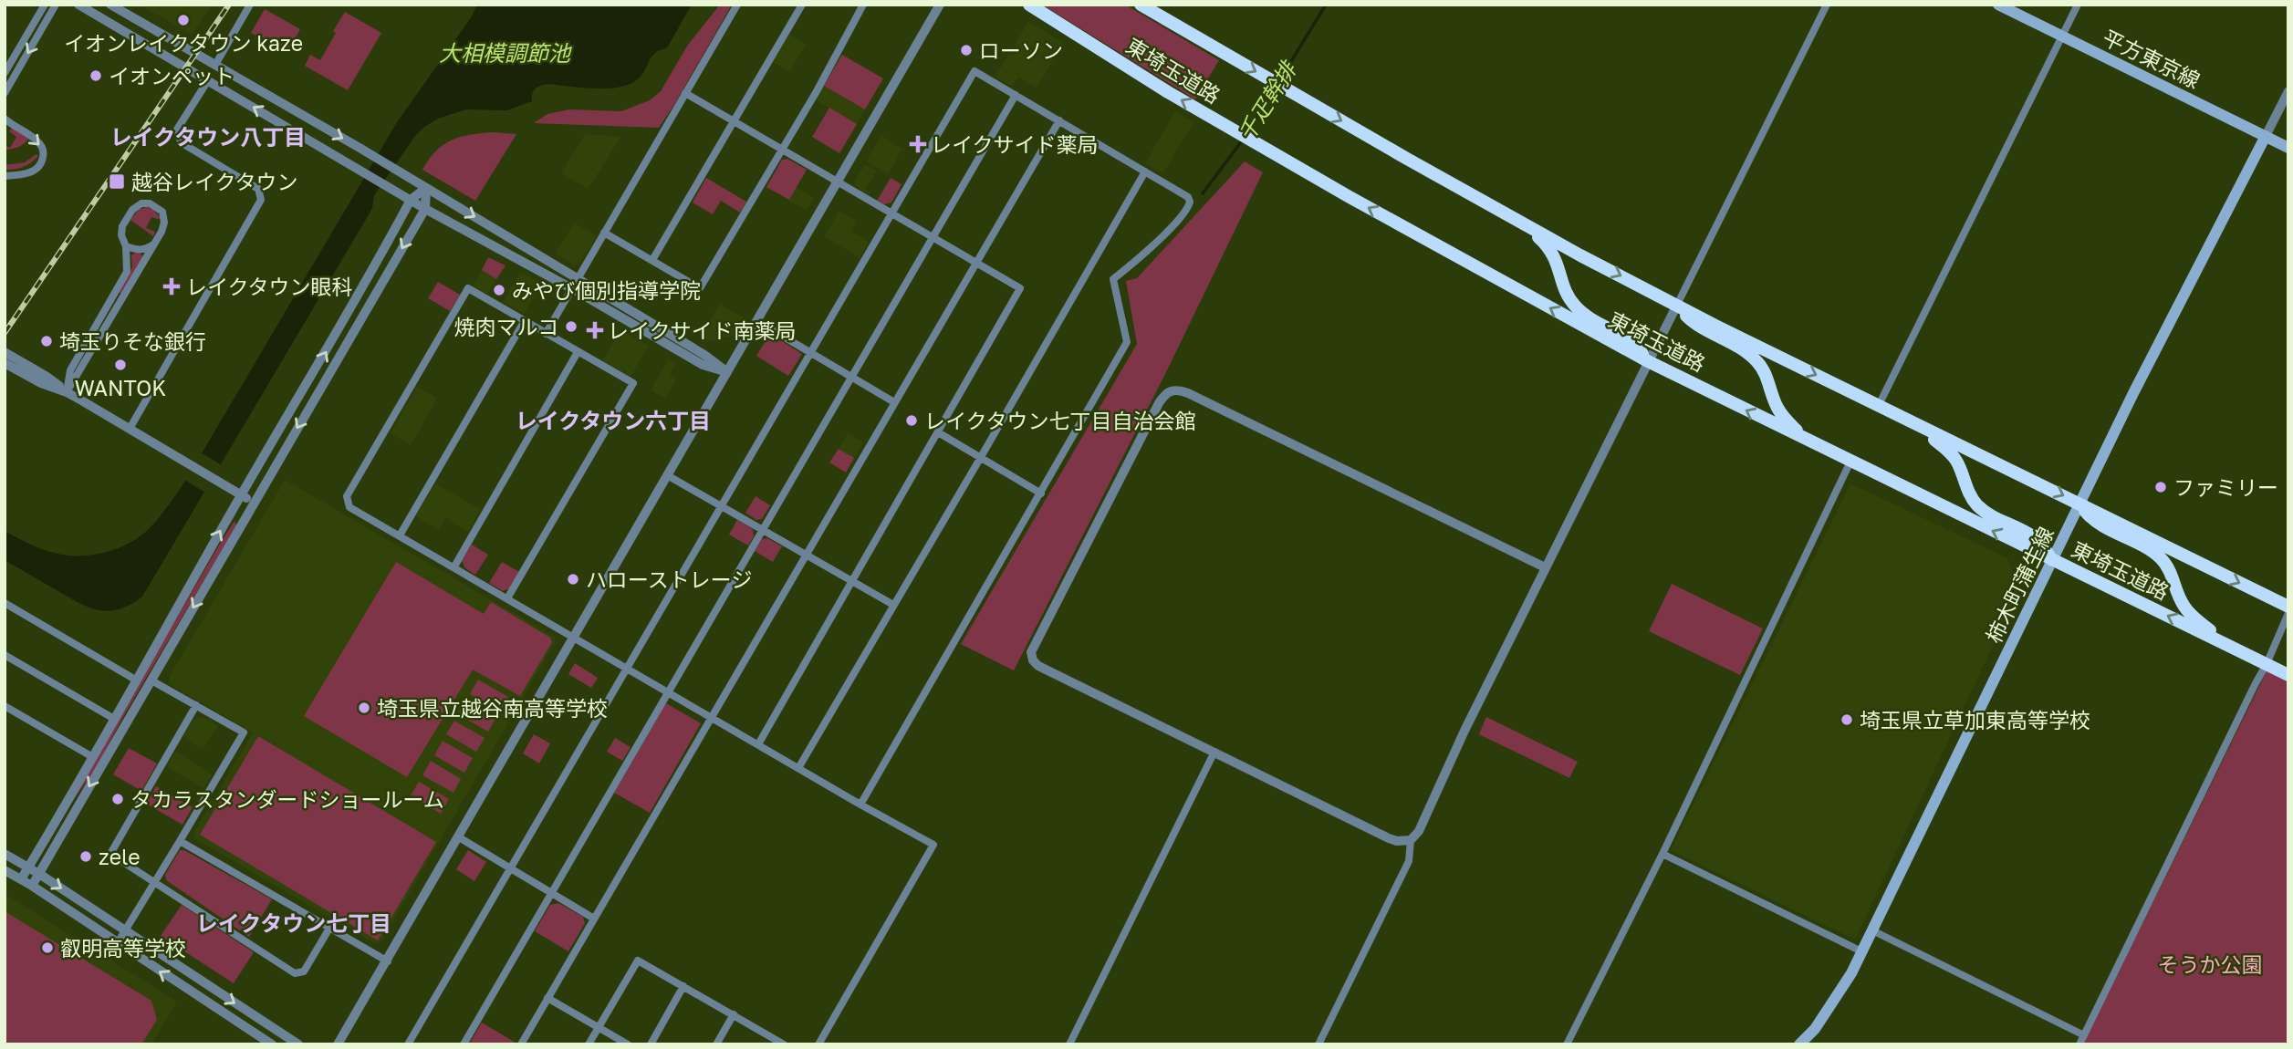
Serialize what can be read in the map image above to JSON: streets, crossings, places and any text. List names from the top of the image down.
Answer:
{
  "streets": {
    "highway": ["東埼玉道路"],
    "main road": ["平方東京線", "柿木町蒲生線"]
  },
  "crossings": [
    ["平方東京線", "柿木町蒲生線"],
    ["東埼玉道路", "柿木町蒲生線"]
  ],
  "districts": ["レイクタウン八丁目", "レイクタウン六丁目", "レイクタウン七丁目"],
  "water": ["大相模調節池", "千疋幹排"],
  "parks": ["そうか公園"],
  "places": {
    "other": [
      "イオンレイクタウン kaze",
      "ローソン",
      "イオンペット",
      "みやび個別指導学院",
      "焼肉マルコ",
      "埼玉りそな銀行",
      "WANTOK",
      "レイクタウン七丁目自治会館",
      "ファミリー",
      "ハローストレージ",
      "埼玉県立越谷南高等学校",
      "埼玉県立草加東高等学校",
      "タカラスタンダードショールーム",
      "zele",
      "叡明高等学校"
    ],
    "health": ["レイクサイド薬局", "レイクタウン眼科", "レイクサイド南薬局"],
    "transit": ["越谷レイクタウン"]
  }
}
